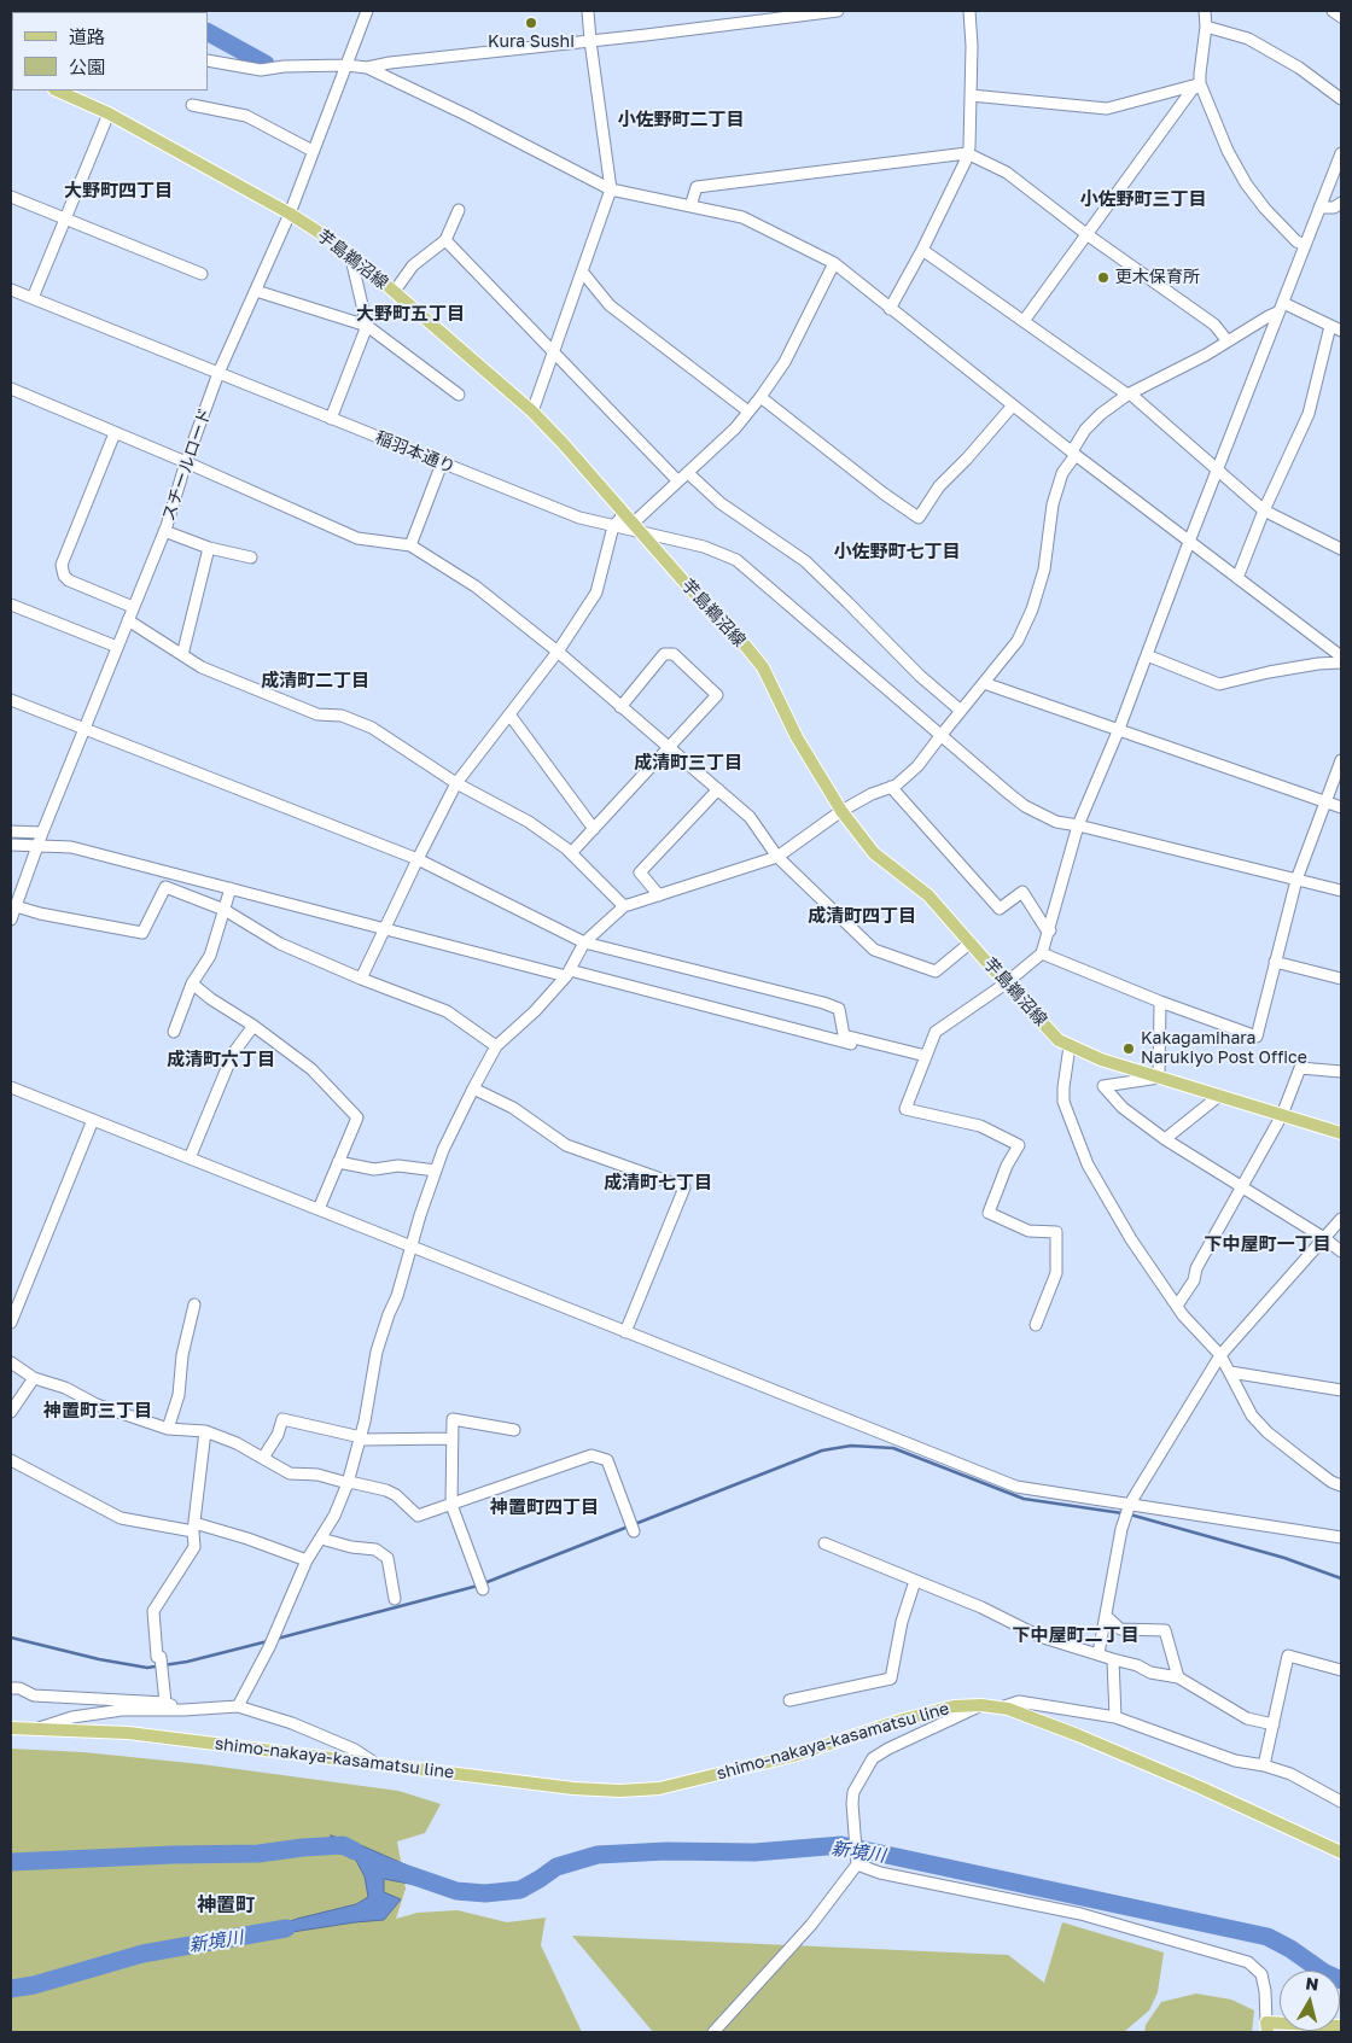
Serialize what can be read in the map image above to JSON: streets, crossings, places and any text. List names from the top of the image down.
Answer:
{
  "streets": {
    "main road": ["芋島鵜沼線", "shimo-nakaya-kasamatsu line"],
    "street": ["稲羽本通り", "スチールロード"]
  },
  "crossings": [
    ["芋島鵜沼線", "稲羽本通り"],
    ["芋島鵜沼線", "スチールロード"],
    ["稲羽本通り", "スチールロード"]
  ],
  "districts": [
    "小佐野町二丁目",
    "大野町四丁目",
    "小佐野町三丁目",
    "大野町五丁目",
    "小佐野町七丁目",
    "成清町二丁目",
    "成清町三丁目",
    "成清町四丁目",
    "成清町六丁目",
    "成清町七丁目",
    "下中屋町一丁目",
    "神置町三丁目",
    "神置町四丁目",
    "下中屋町二丁目",
    "神置町"
  ],
  "water": ["新境川"],
  "places": ["Kura Sushi", "更木保育所", "Kakagamihara Narukiyo Post Office"],
  "legend": ["道路", "公園"],
  "north": "top"
}
